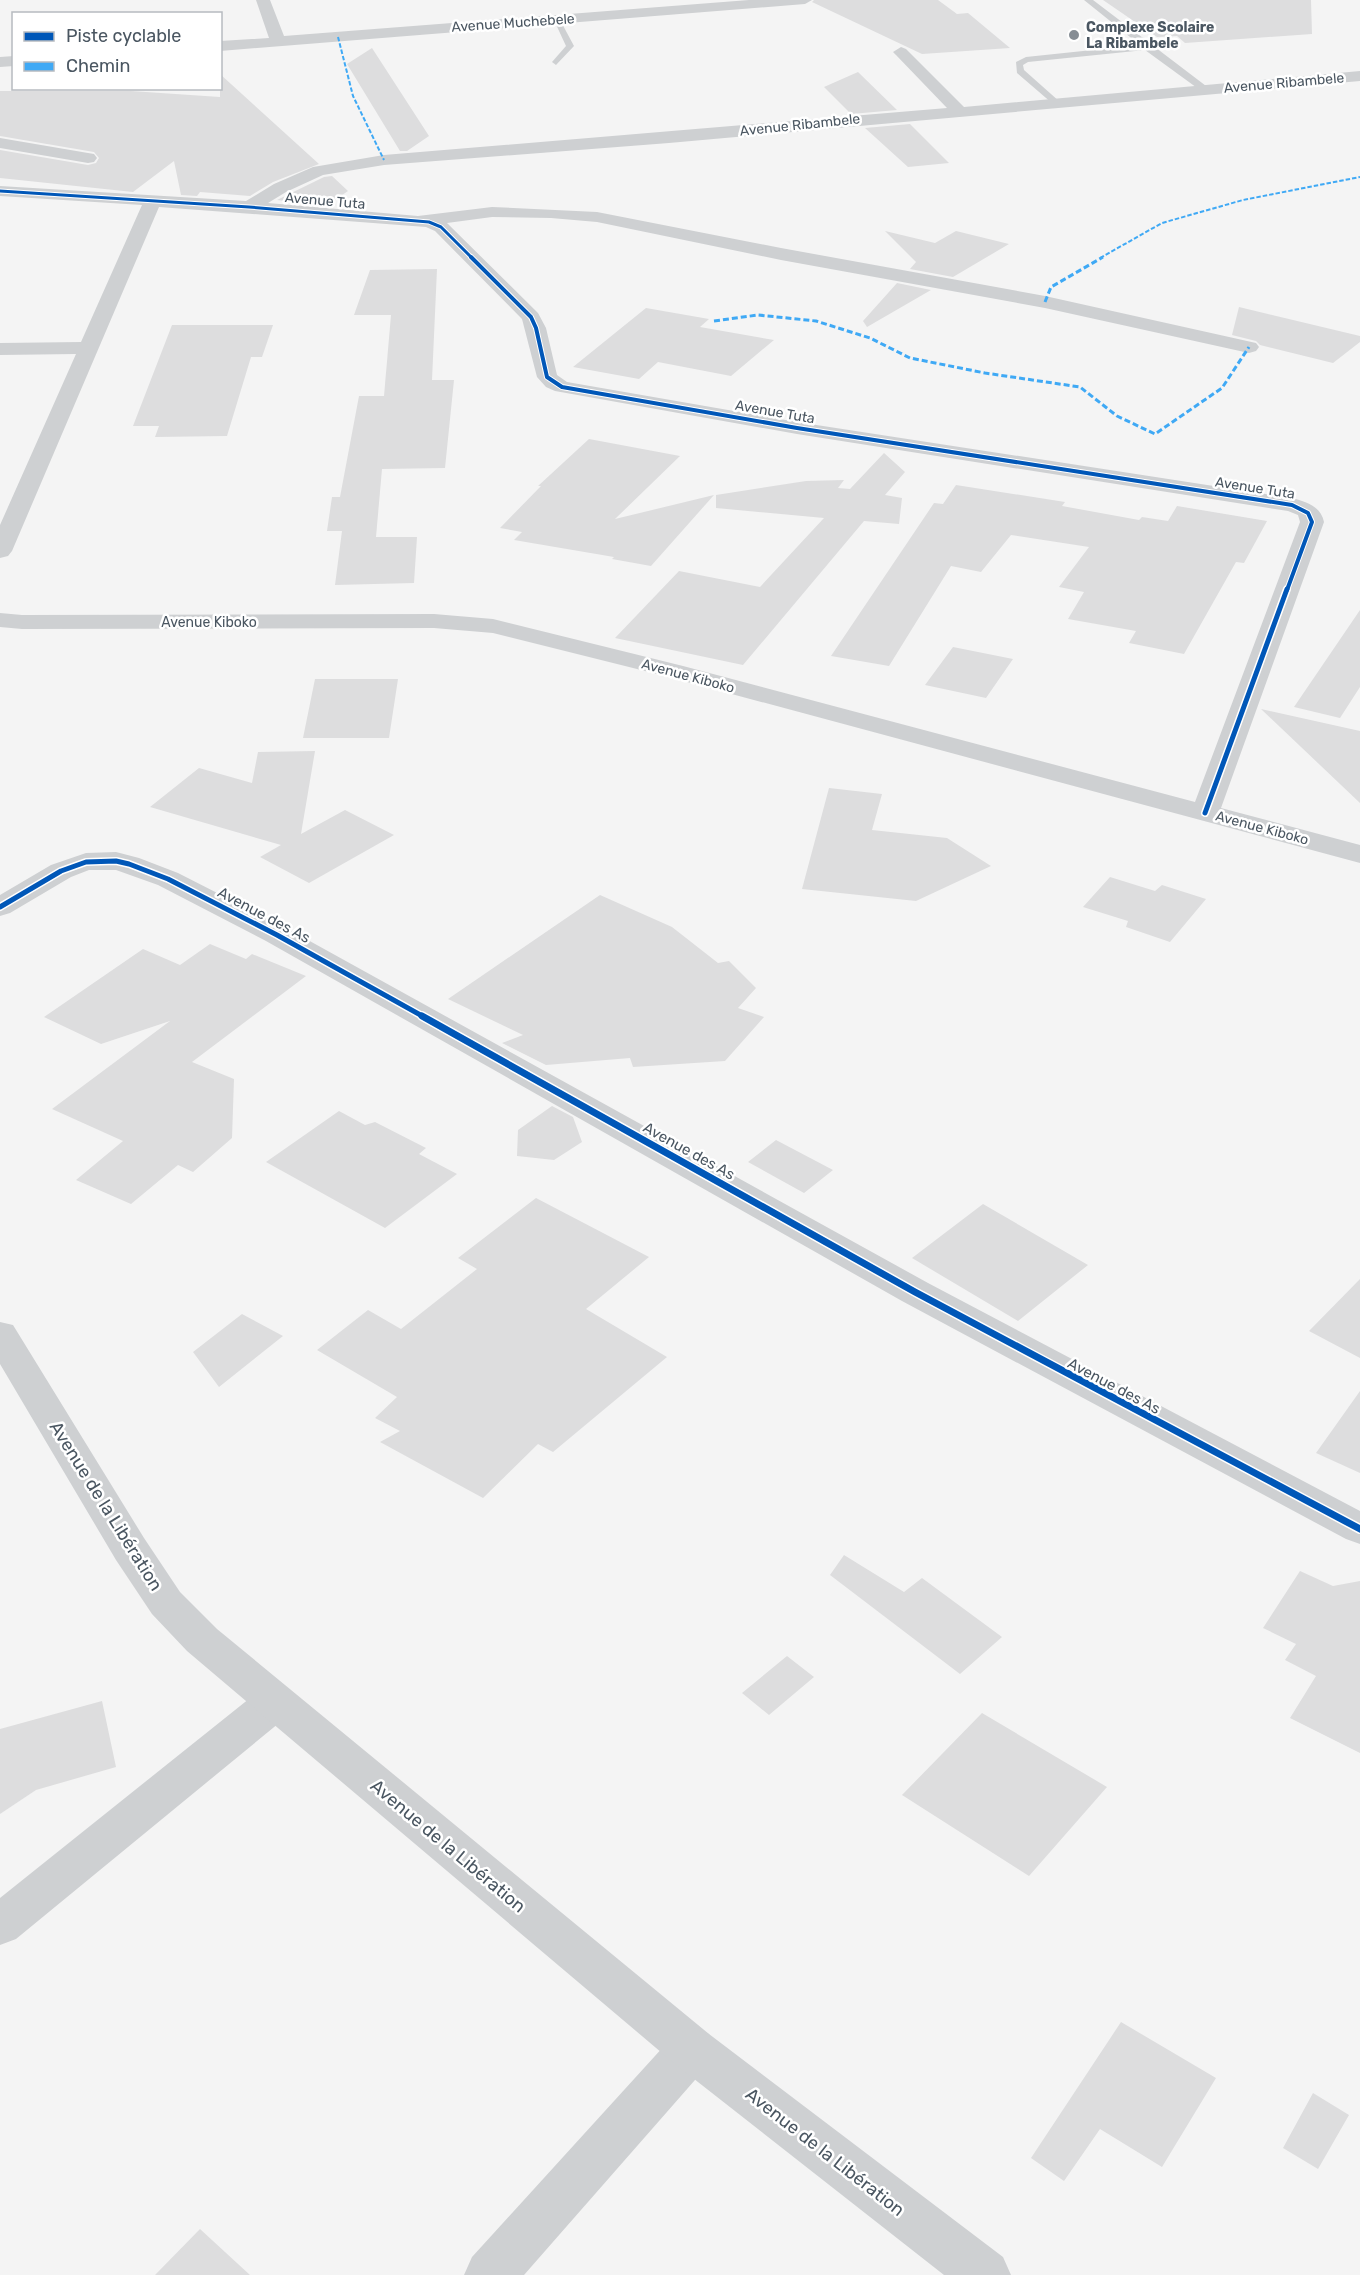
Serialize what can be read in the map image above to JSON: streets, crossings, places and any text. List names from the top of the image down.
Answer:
{
  "streets": {
    "street": [
      "Avenue Muchebele",
      "Avenue Ribambele",
      "Avenue Tuta",
      "Avenue Kiboko",
      "Avenue des As",
      "Avenue de la Libération"
    ]
  },
  "crossings": [
    ["Avenue Ribambele", "Avenue Tuta"],
    ["Avenue Tuta", "Avenue Kiboko"]
  ],
  "places": ["Complexe Scolaire La Ribambele"],
  "legend": ["Piste cyclable", "Chemin"]
}
